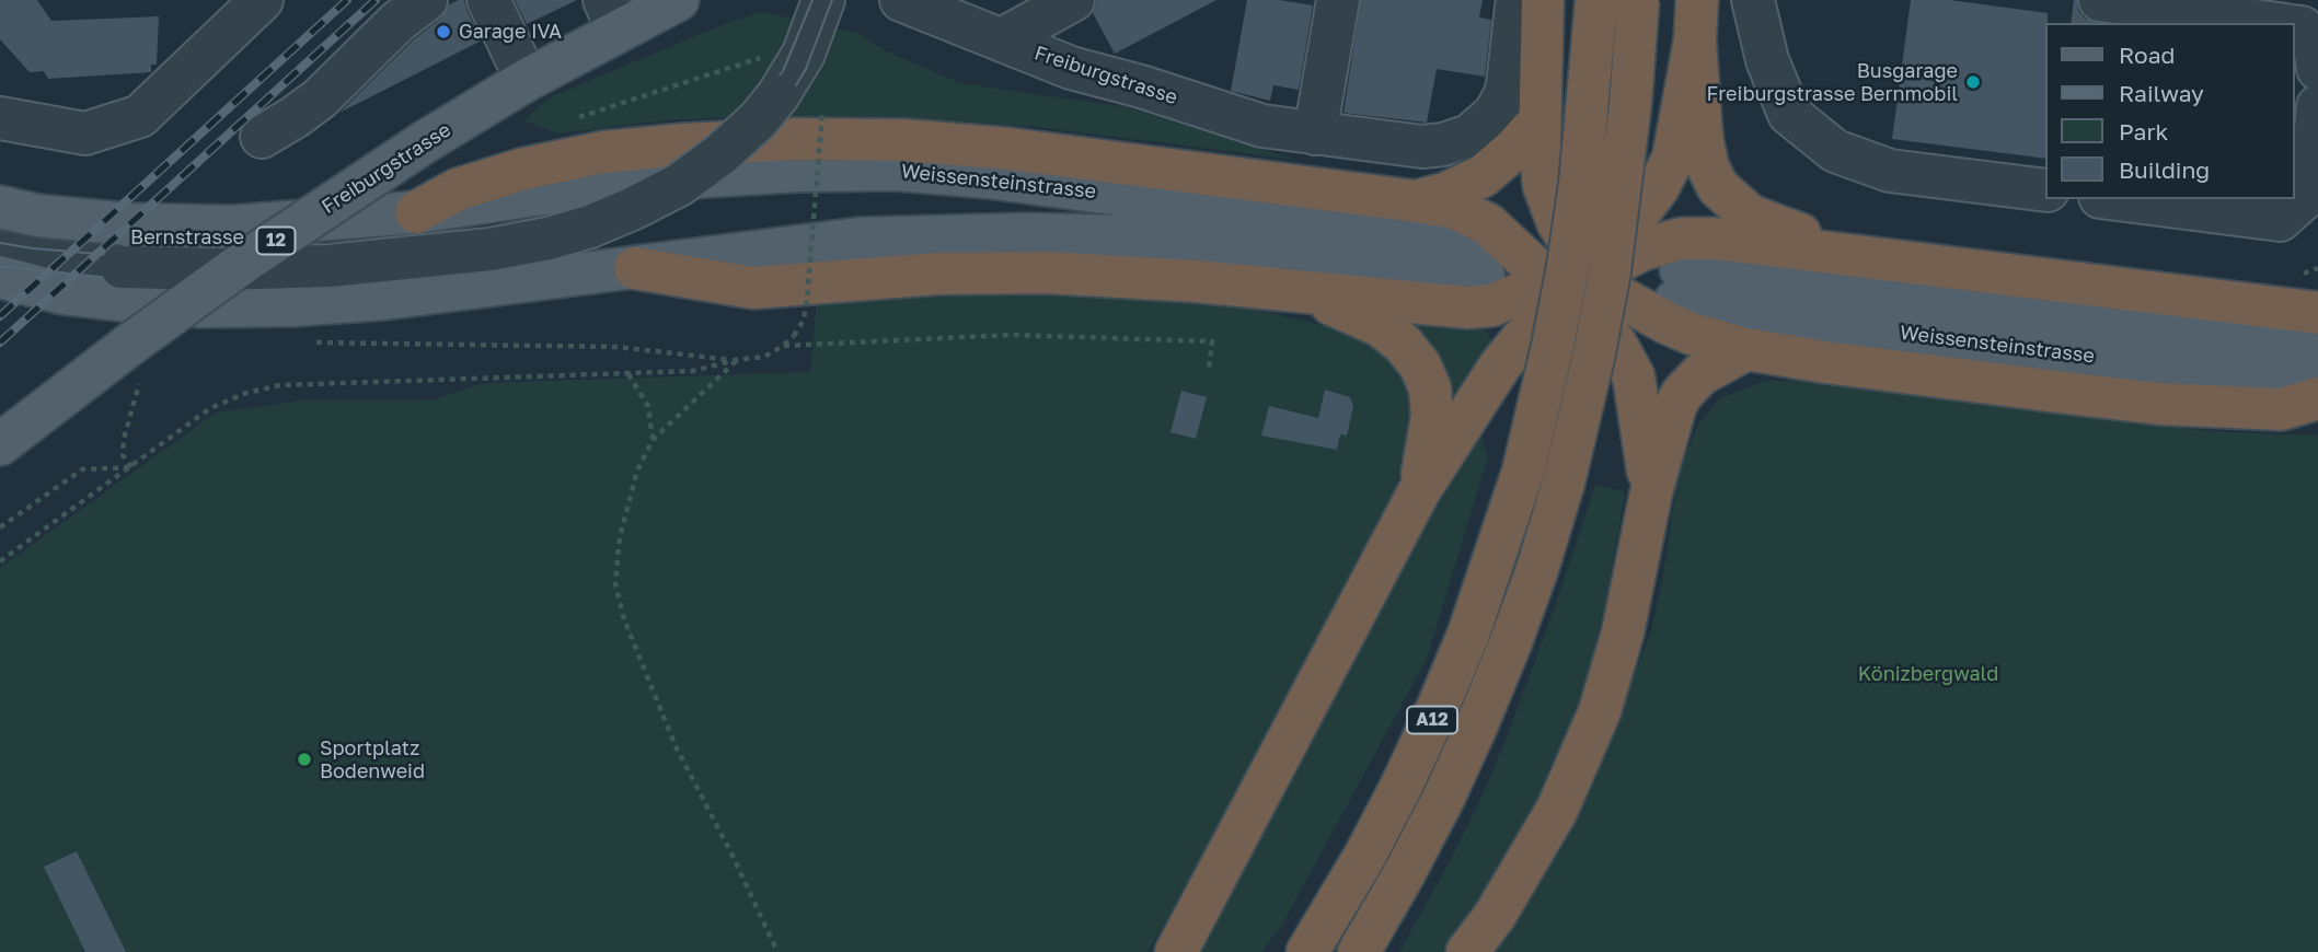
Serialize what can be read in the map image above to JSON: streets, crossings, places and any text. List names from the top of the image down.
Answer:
{
  "streets": {
    "highway": ["A12"],
    "main road": [
      "Freiburgstrasse",
      "Weissensteinstrasse",
      "Bernstrasse",
      "12"
    ]
  },
  "crossings": [
    ["Weissensteinstrasse", "Bernstrasse"]
  ],
  "parks": ["Könizbergwald"],
  "places": ["Garage IVA", "Busgarage Freiburgstrasse Bernmobil", "Sportplatz Bodenweid"],
  "legend": [
    "Road",
    "Railway",
    "Park",
    "Building"
  ]
}
